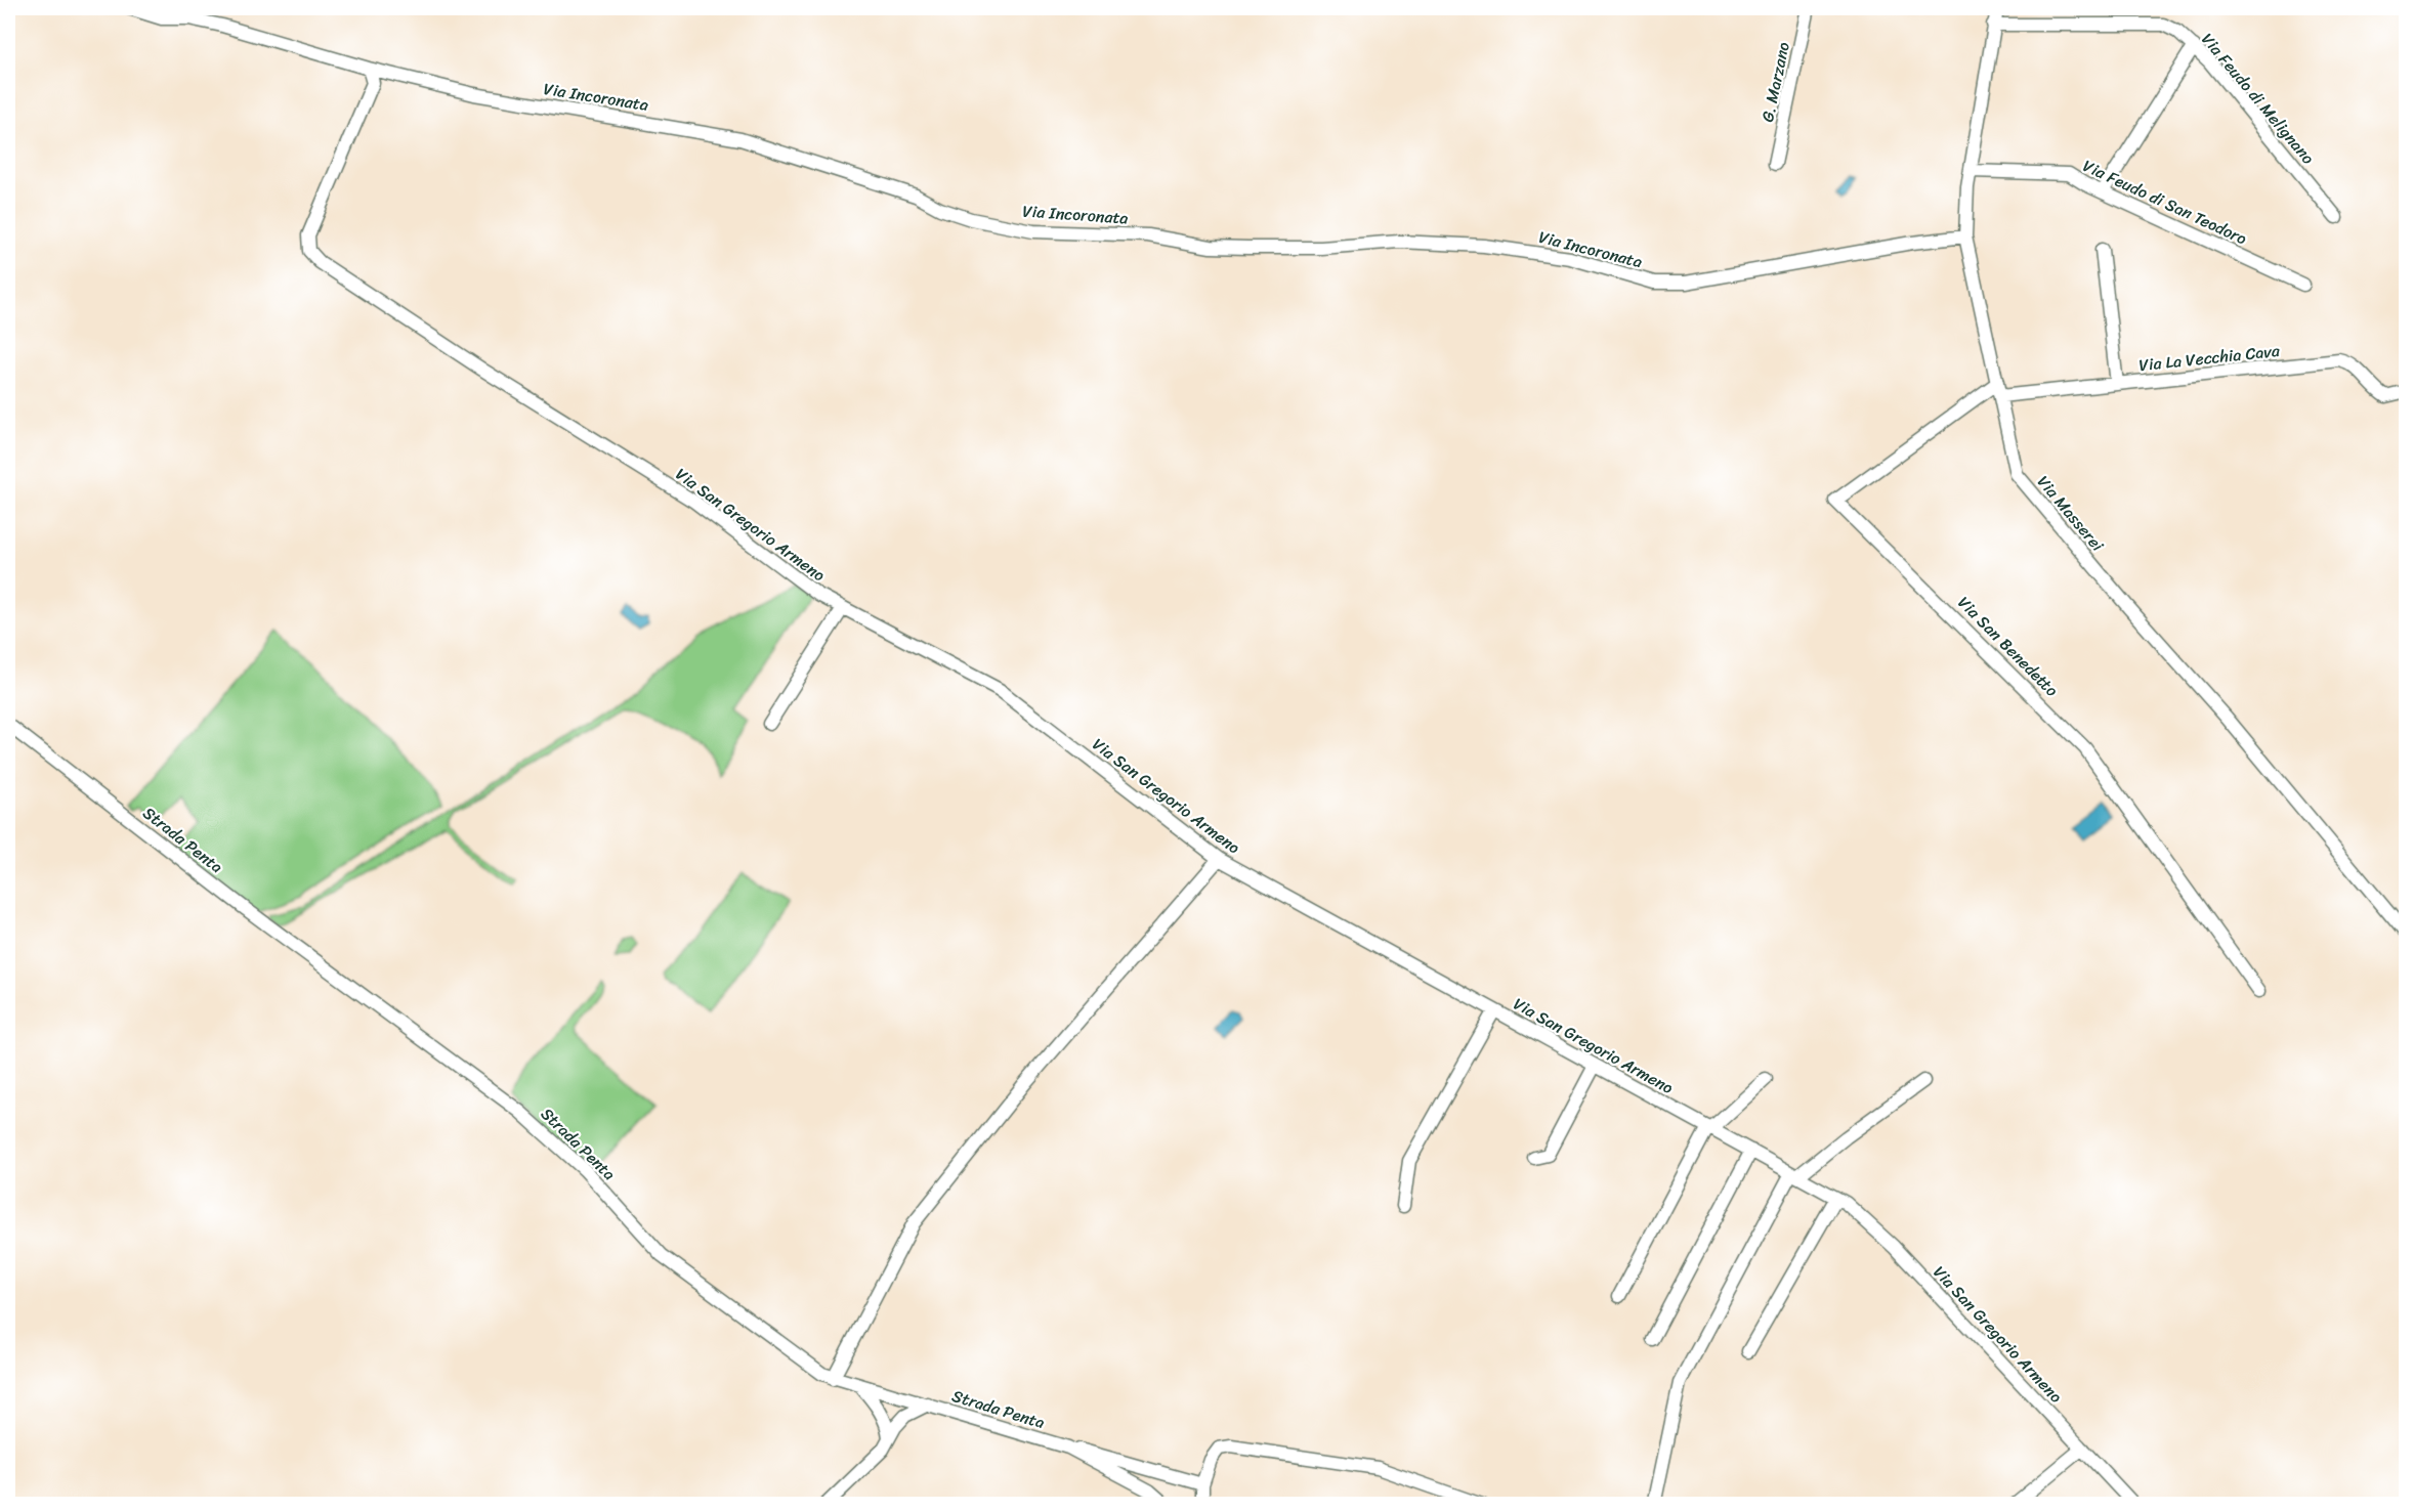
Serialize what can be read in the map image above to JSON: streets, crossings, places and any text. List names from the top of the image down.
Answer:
{
  "streets": {
    "street": [
      "G. Marzano",
      "Via Incoronata",
      "Via Feudo di Melignano",
      "Via Feudo di San Teodoro",
      "Via La Vecchia Cava",
      "Via Masserei",
      "Via San Gregorio Armeno",
      "Via San Benedetto",
      "Strada Penta"
    ]
  },
  "crossings": [
    ["Via Incoronata", "Via Masserei"],
    ["Via Incoronata", "Via San Gregorio Armeno"],
    ["Via Feudo di Melignano", "Via Masserei"],
    ["Via Feudo di San Teodoro", "Via Masserei"],
    ["Via La Vecchia Cava", "Via Masserei"],
    ["Via Masserei", "Via San Benedetto"]
  ]
}
